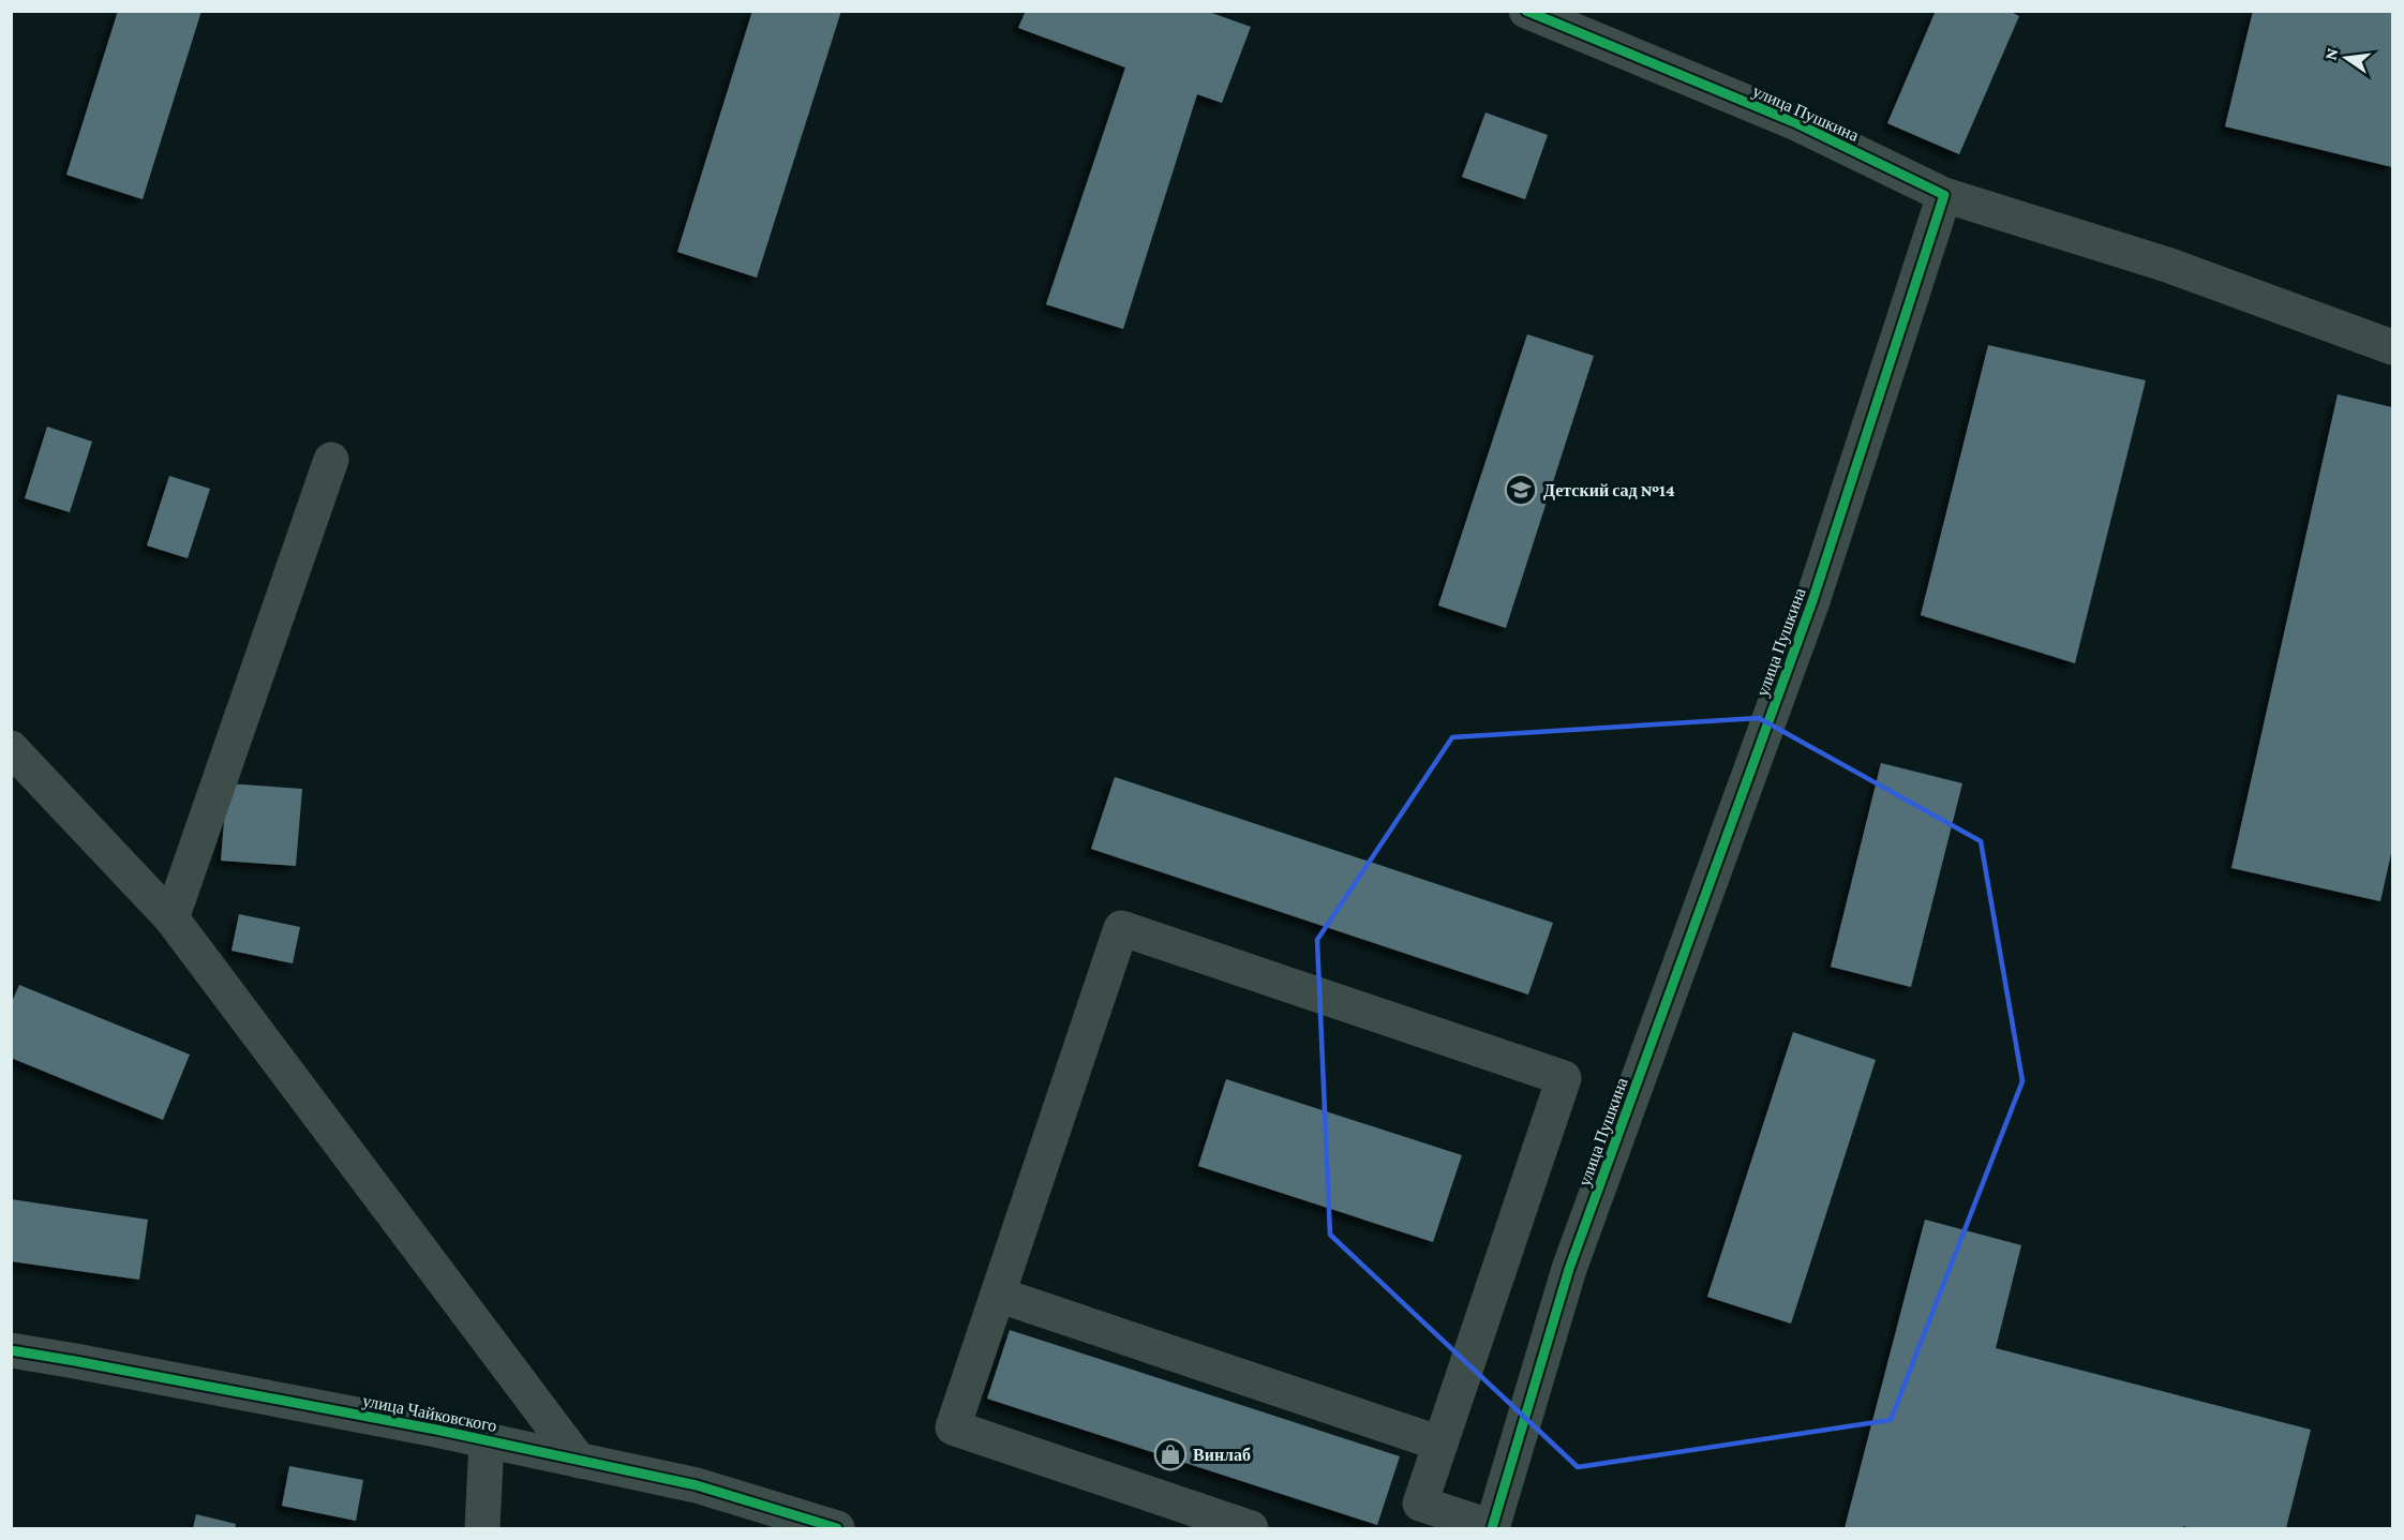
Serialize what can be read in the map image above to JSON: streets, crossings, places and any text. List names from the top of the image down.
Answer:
{
  "streets": {
    "street": ["улица Пушкина", "улица Чайковского"]
  },
  "places": {
    "school or university": ["Детский сад №14"],
    "shop": ["Винлаб"]
  },
  "north": "left"
}
